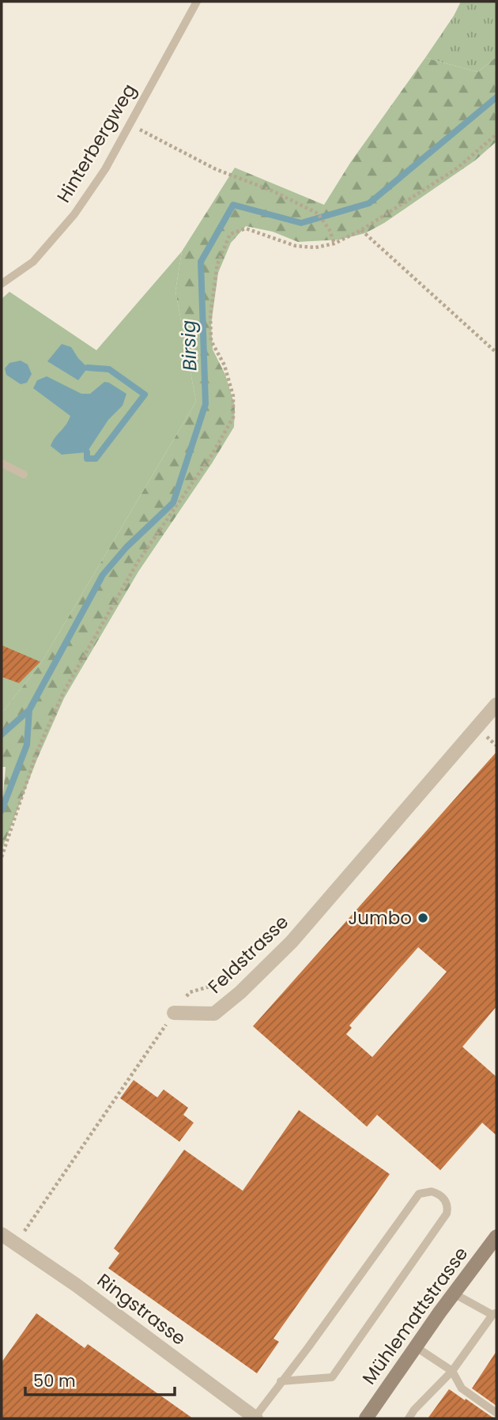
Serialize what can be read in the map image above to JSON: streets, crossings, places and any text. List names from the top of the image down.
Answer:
{
  "streets": {
    "main road": ["Mühlemattstrasse"],
    "street": ["Feldstrasse", "Ringstrasse"],
    "lane": ["Hinterbergweg"]
  },
  "water": ["Birsig"],
  "places": ["Jumbo"],
  "scale_bar": "50 m"
}
